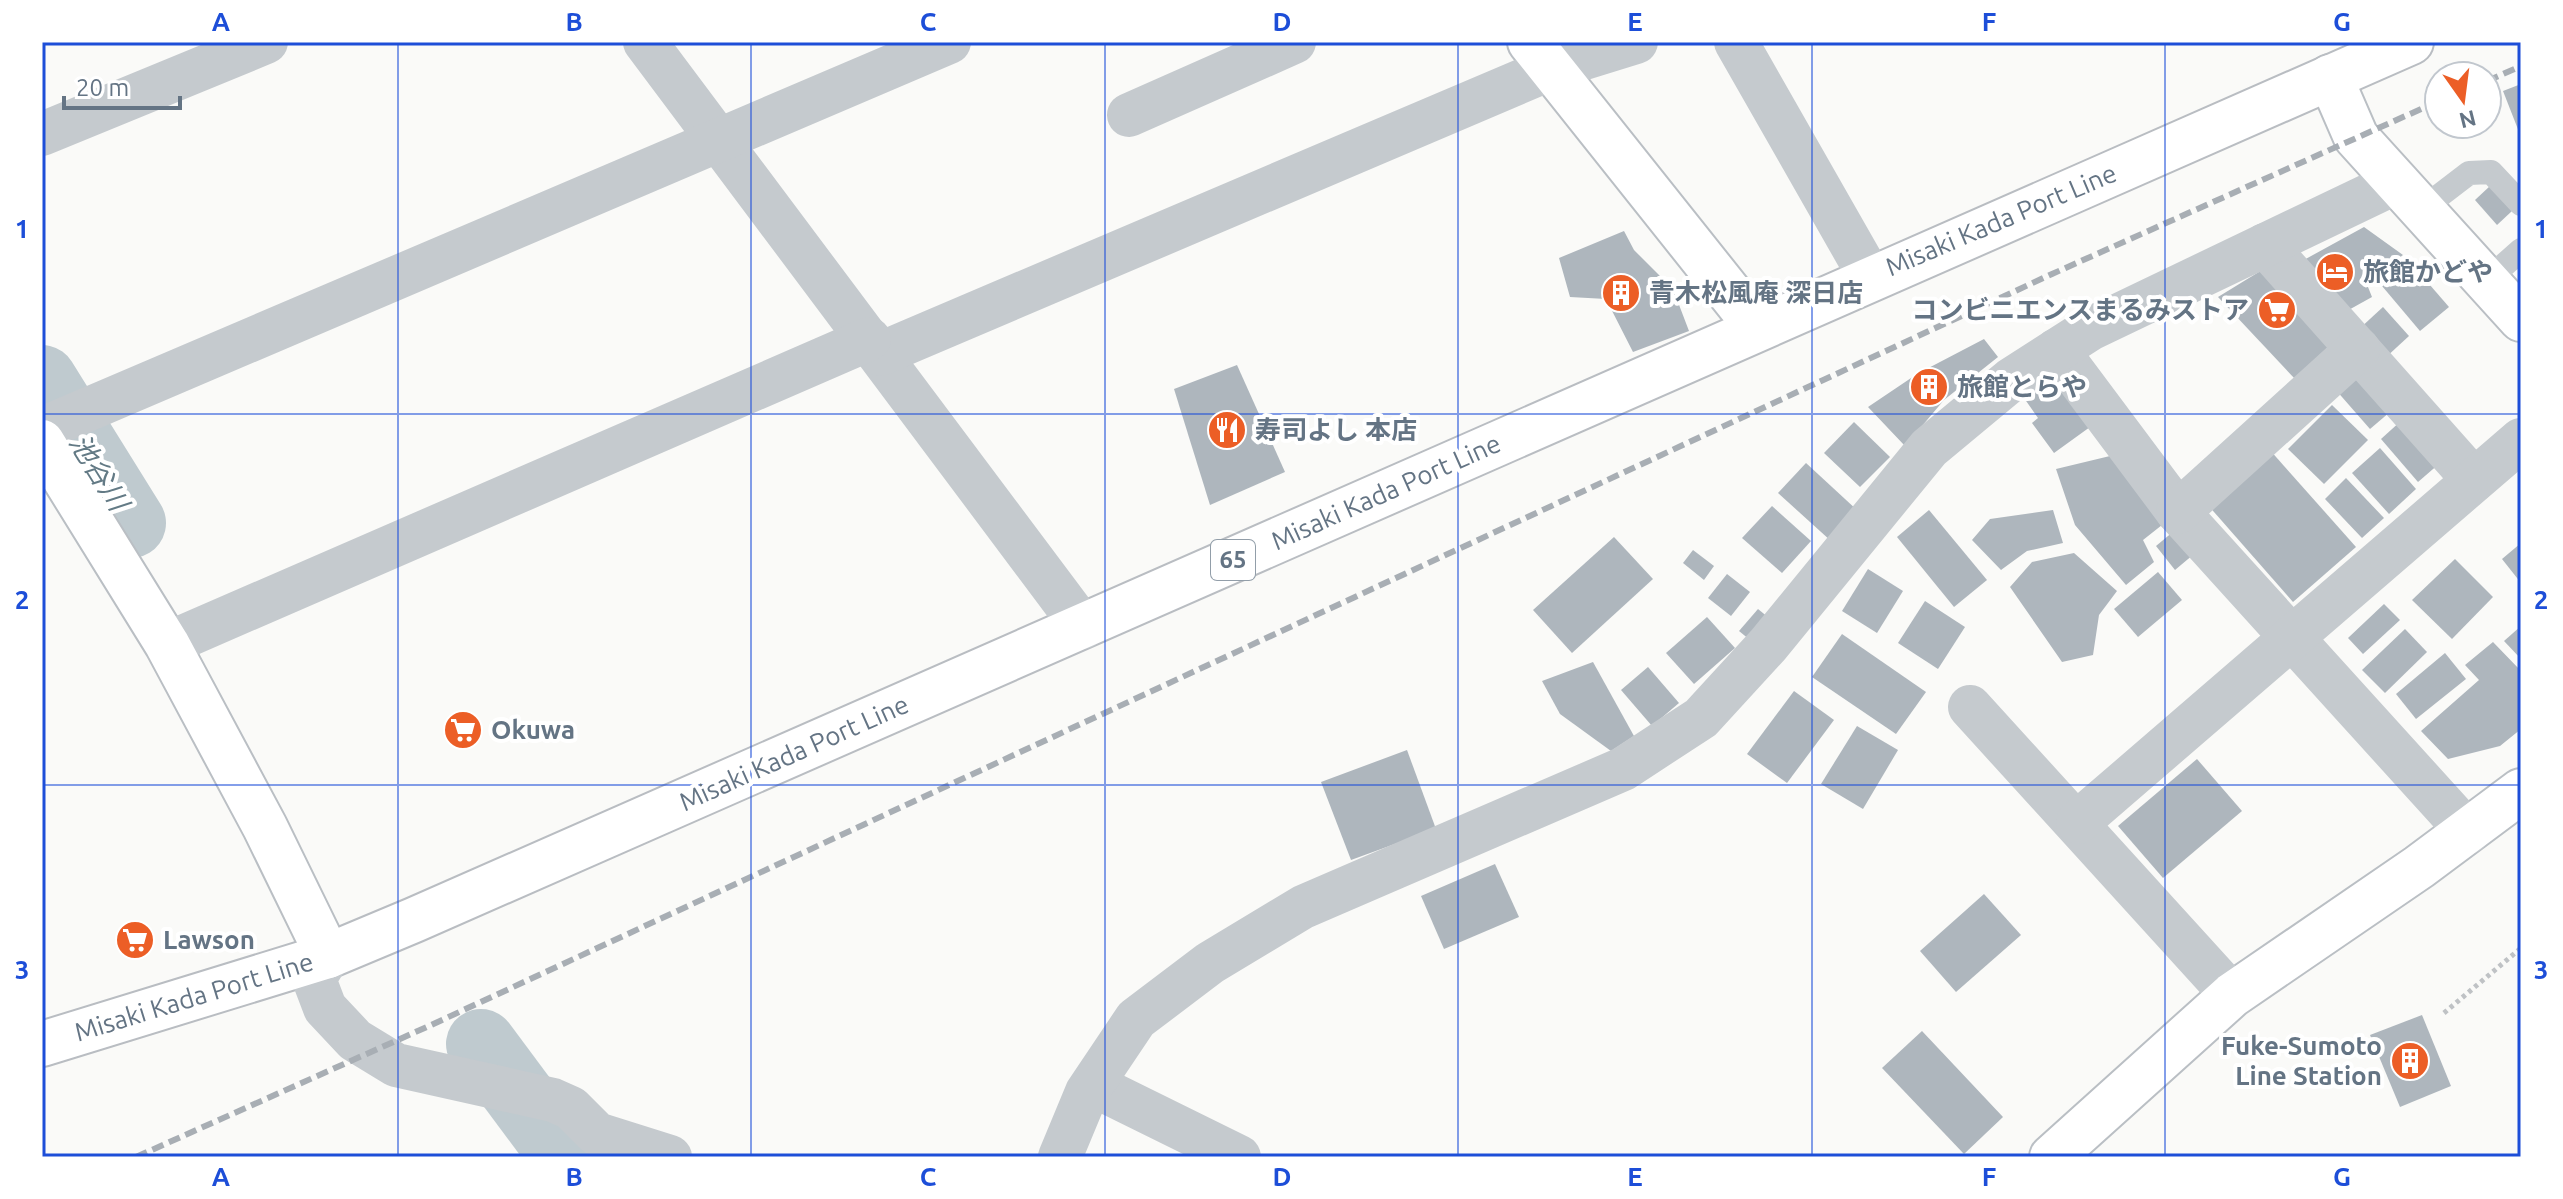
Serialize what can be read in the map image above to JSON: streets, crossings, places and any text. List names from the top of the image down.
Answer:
{
  "streets": {
    "main road": ["Misaki Kada Port Line", "65"]
  },
  "water": ["池谷川"],
  "places": {
    "hotel": ["旅館かどや"],
    "building": ["青木松風庵 深日店", "旅館とらや", "Fuke-Sumoto Line Station"],
    "supermarket": ["コンビニエンスまるみストア", "Okuwa", "Lawson"],
    "restaurant": ["寿司よし 本店"]
  },
  "scale_bar": "20 m",
  "north": "bottom",
  "grid": {
    "columns": [
      "A",
      "B",
      "C",
      "D",
      "E",
      "F",
      "G"
    ],
    "rows": ["1", "2", "3"]
  }
}
